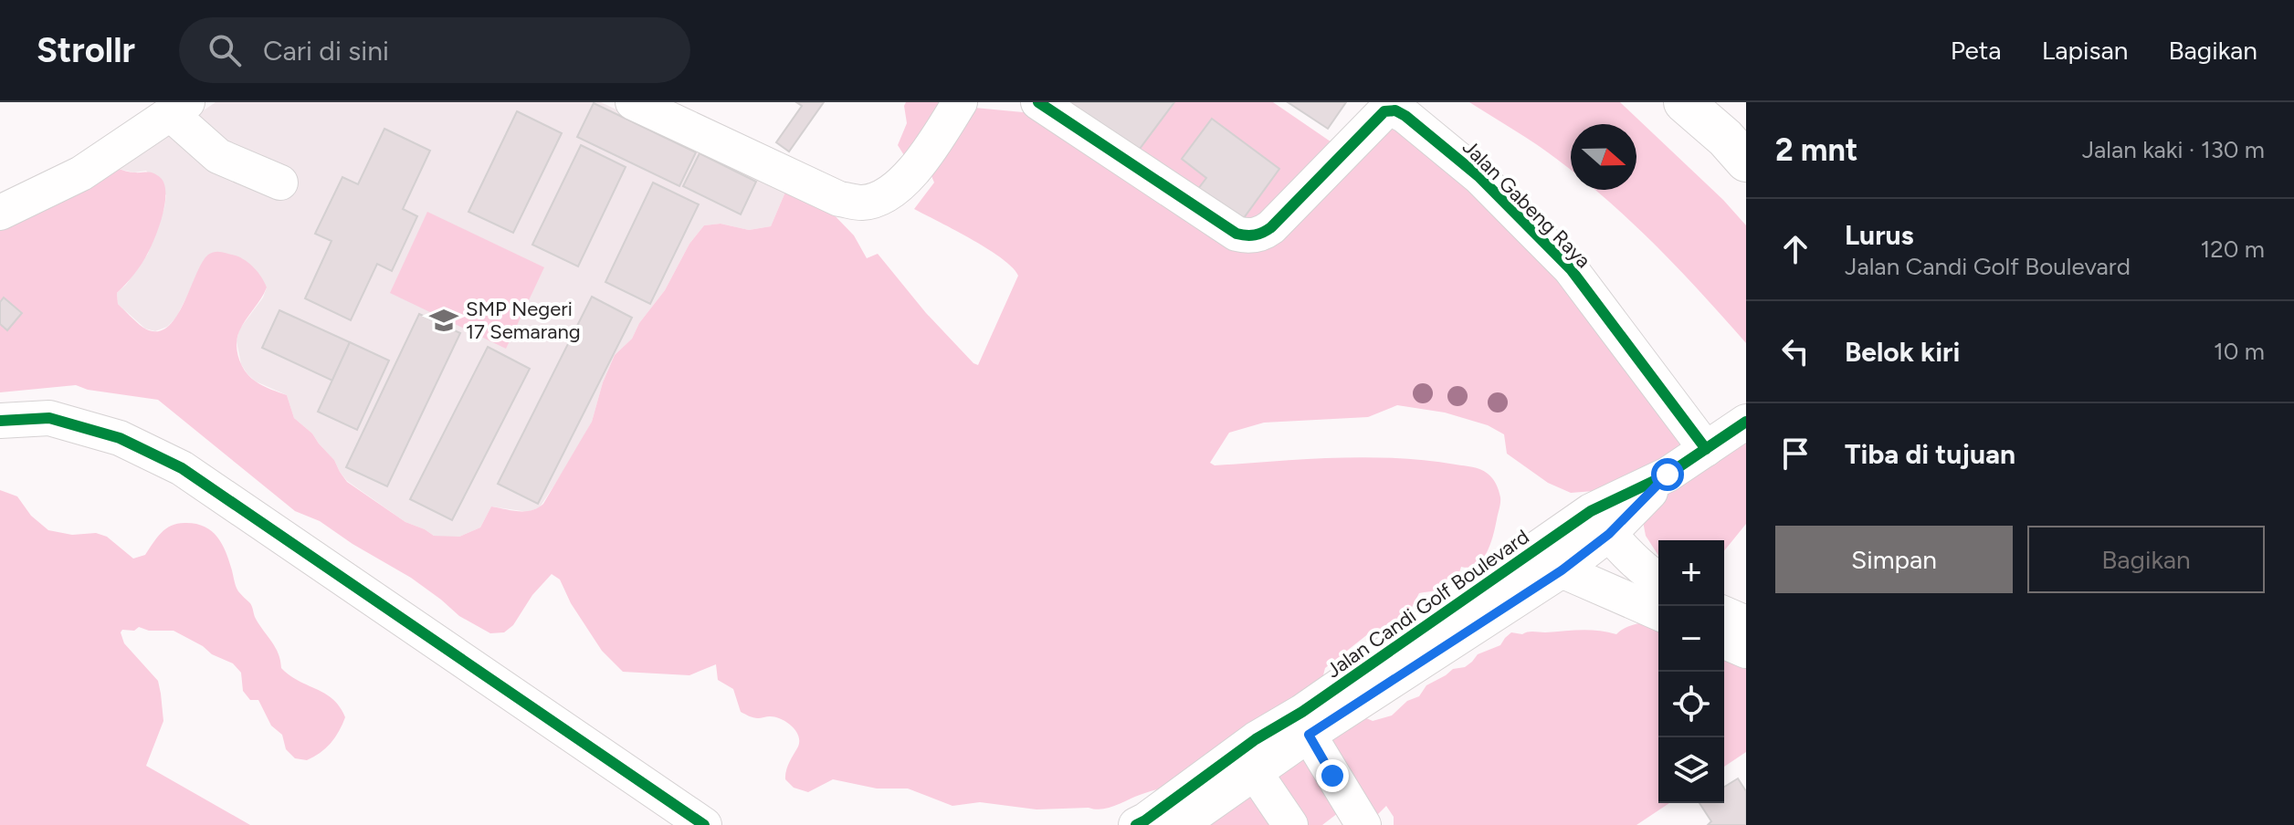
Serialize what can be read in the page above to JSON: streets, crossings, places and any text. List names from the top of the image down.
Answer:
{
  "streets": {
    "street": ["Jalan Gabeng Raya", "Jalan Candi Golf Boulevard"]
  },
  "crossings": [
    ["Jalan Gabeng Raya", "Jalan Candi Golf Boulevard"]
  ],
  "places": {
    "school or university": ["SMP Negeri 17 Semarang"]
  },
  "north": "right",
  "page": {
    "header": "Strollr",
    "search": "Cari di sini",
    "nav": ["Peta", "Lapisan", "Bagikan"],
    "heading": ["2 mnt", "Jalan kaki · 130 m"],
    "list": [
      ["Lurus", "Jalan Candi Golf Boulevard", "120 m"],
      ["Belok kiri", "10 m"],
      "Tiba di tujuan"
    ],
    "buttons": ["Simpan", "Bagikan"],
    "map_buttons": ["+", "−"]
  }
}
